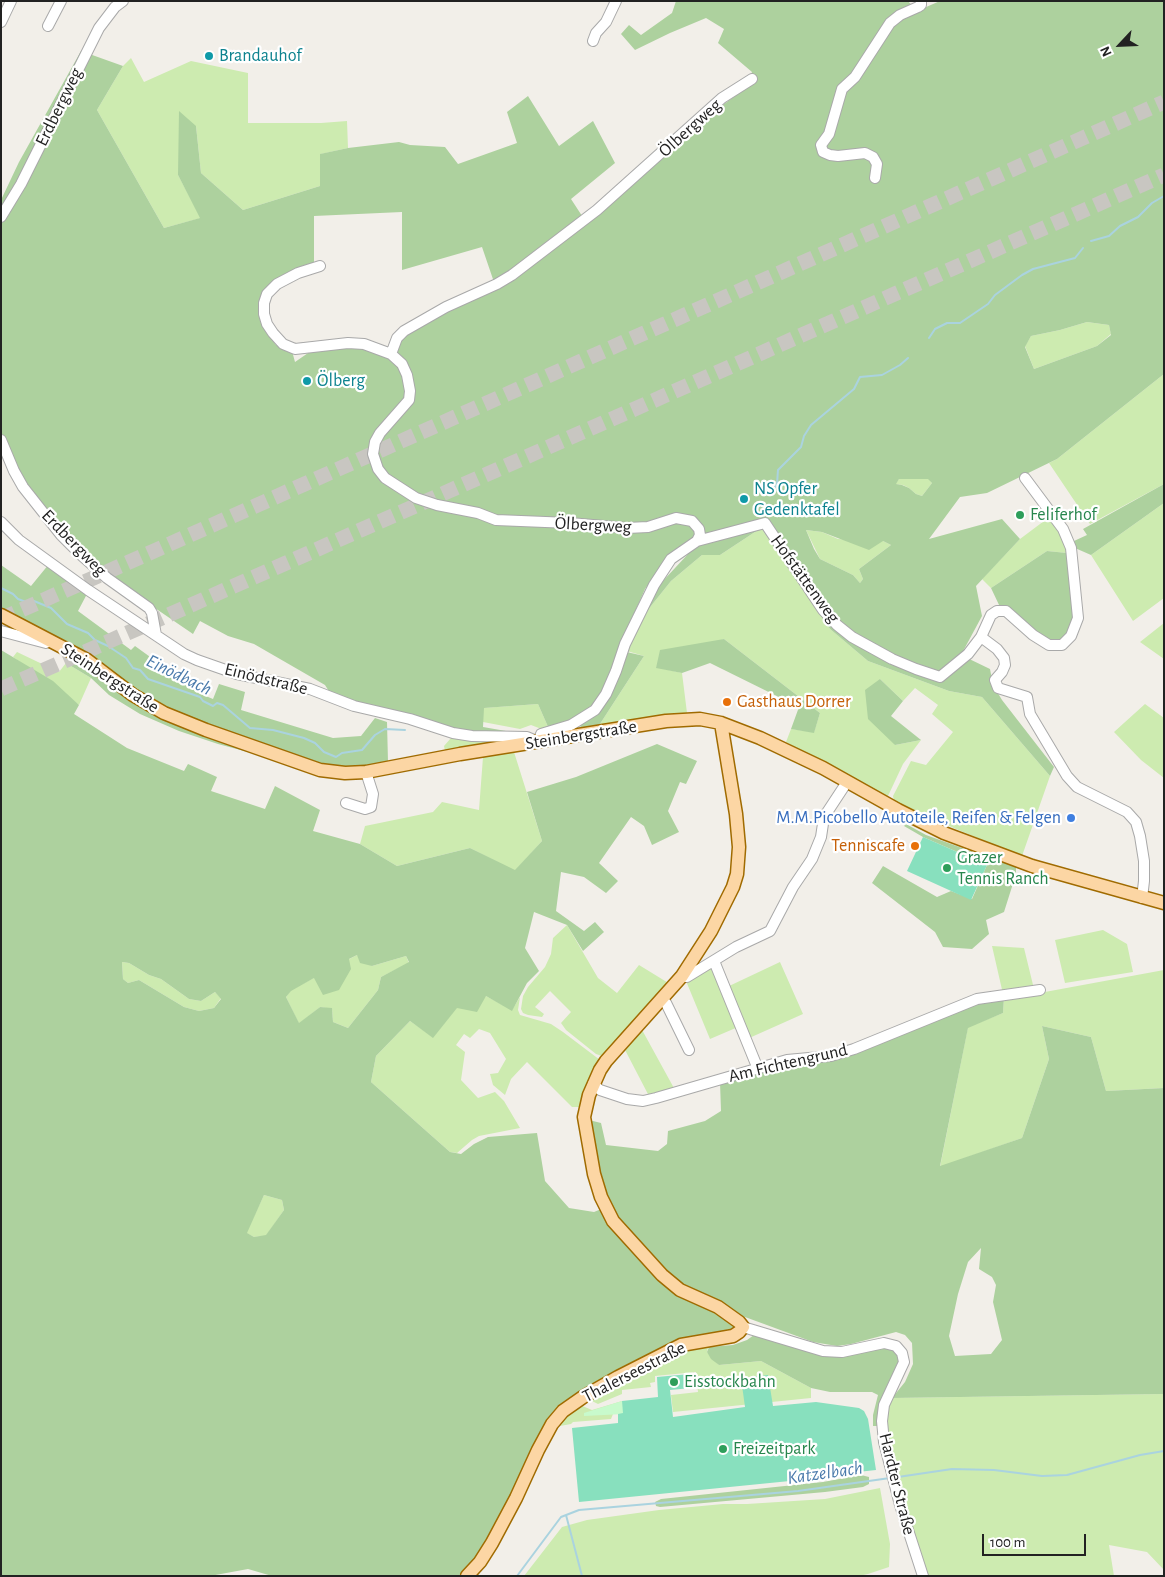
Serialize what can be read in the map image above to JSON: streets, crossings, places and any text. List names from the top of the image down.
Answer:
{
  "streets": {
    "main road": ["Steinbergstraße", "Thalerseestraße"],
    "street": [
      "Erdbergweg",
      "Ölbergweg",
      "Hofstättenweg",
      "Einödstraße",
      "Am Fichtengrund",
      "Hardter Straße"
    ]
  },
  "crossings": [
    ["Erdbergweg", "Einödstraße"],
    ["Ölbergweg", "Hofstättenweg"],
    ["Steinbergstraße", "Einödstraße"],
    ["Thalerseestraße", "Hardter Straße"]
  ],
  "water": ["Einödbach", "Katzelbach"],
  "places": [
    "Brandauhof",
    "Ölberg",
    "NS Opfer Gedenktafel",
    "Feliferhof",
    "Gasthaus Dorrer",
    "M.M.Picobello Autoteile, Reifen & Felgen",
    "Tenniscafe",
    "Grazer Tennis Ranch",
    "Eisstockbahn",
    "Freizeitpark"
  ],
  "scale_bar": "100 m",
  "north": "bottom left"
}
